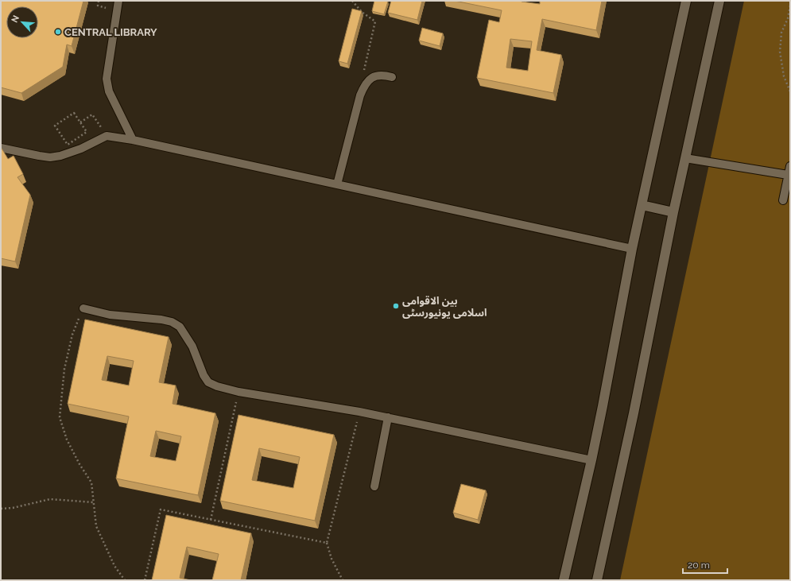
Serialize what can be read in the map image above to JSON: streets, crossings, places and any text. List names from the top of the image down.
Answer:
{
  "places": ["CENTRAL LIBRARY", "بین الاقوامی اسلامی یونیورسٹی"],
  "scale_bar": "20 m",
  "north": "top left"
}
